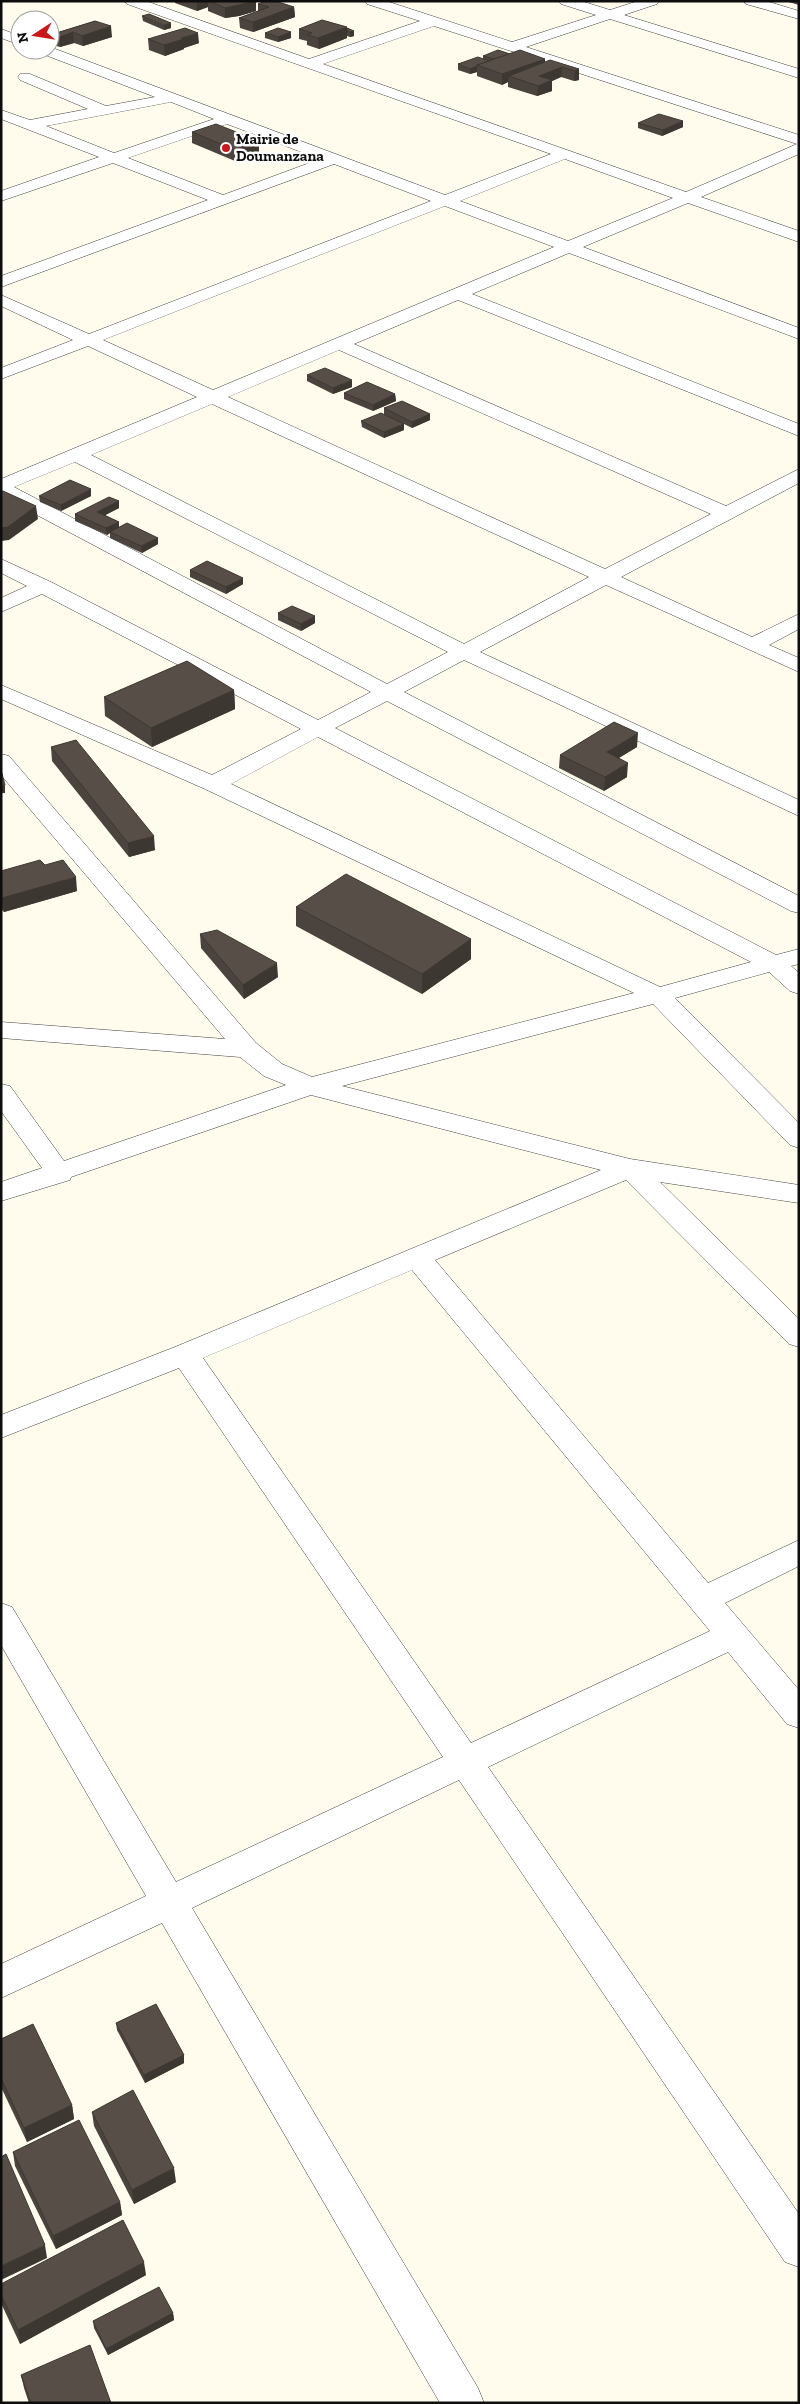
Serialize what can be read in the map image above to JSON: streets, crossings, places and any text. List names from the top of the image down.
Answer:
{
  "places": ["Mairie de Doumanzana"],
  "north": "left"
}
